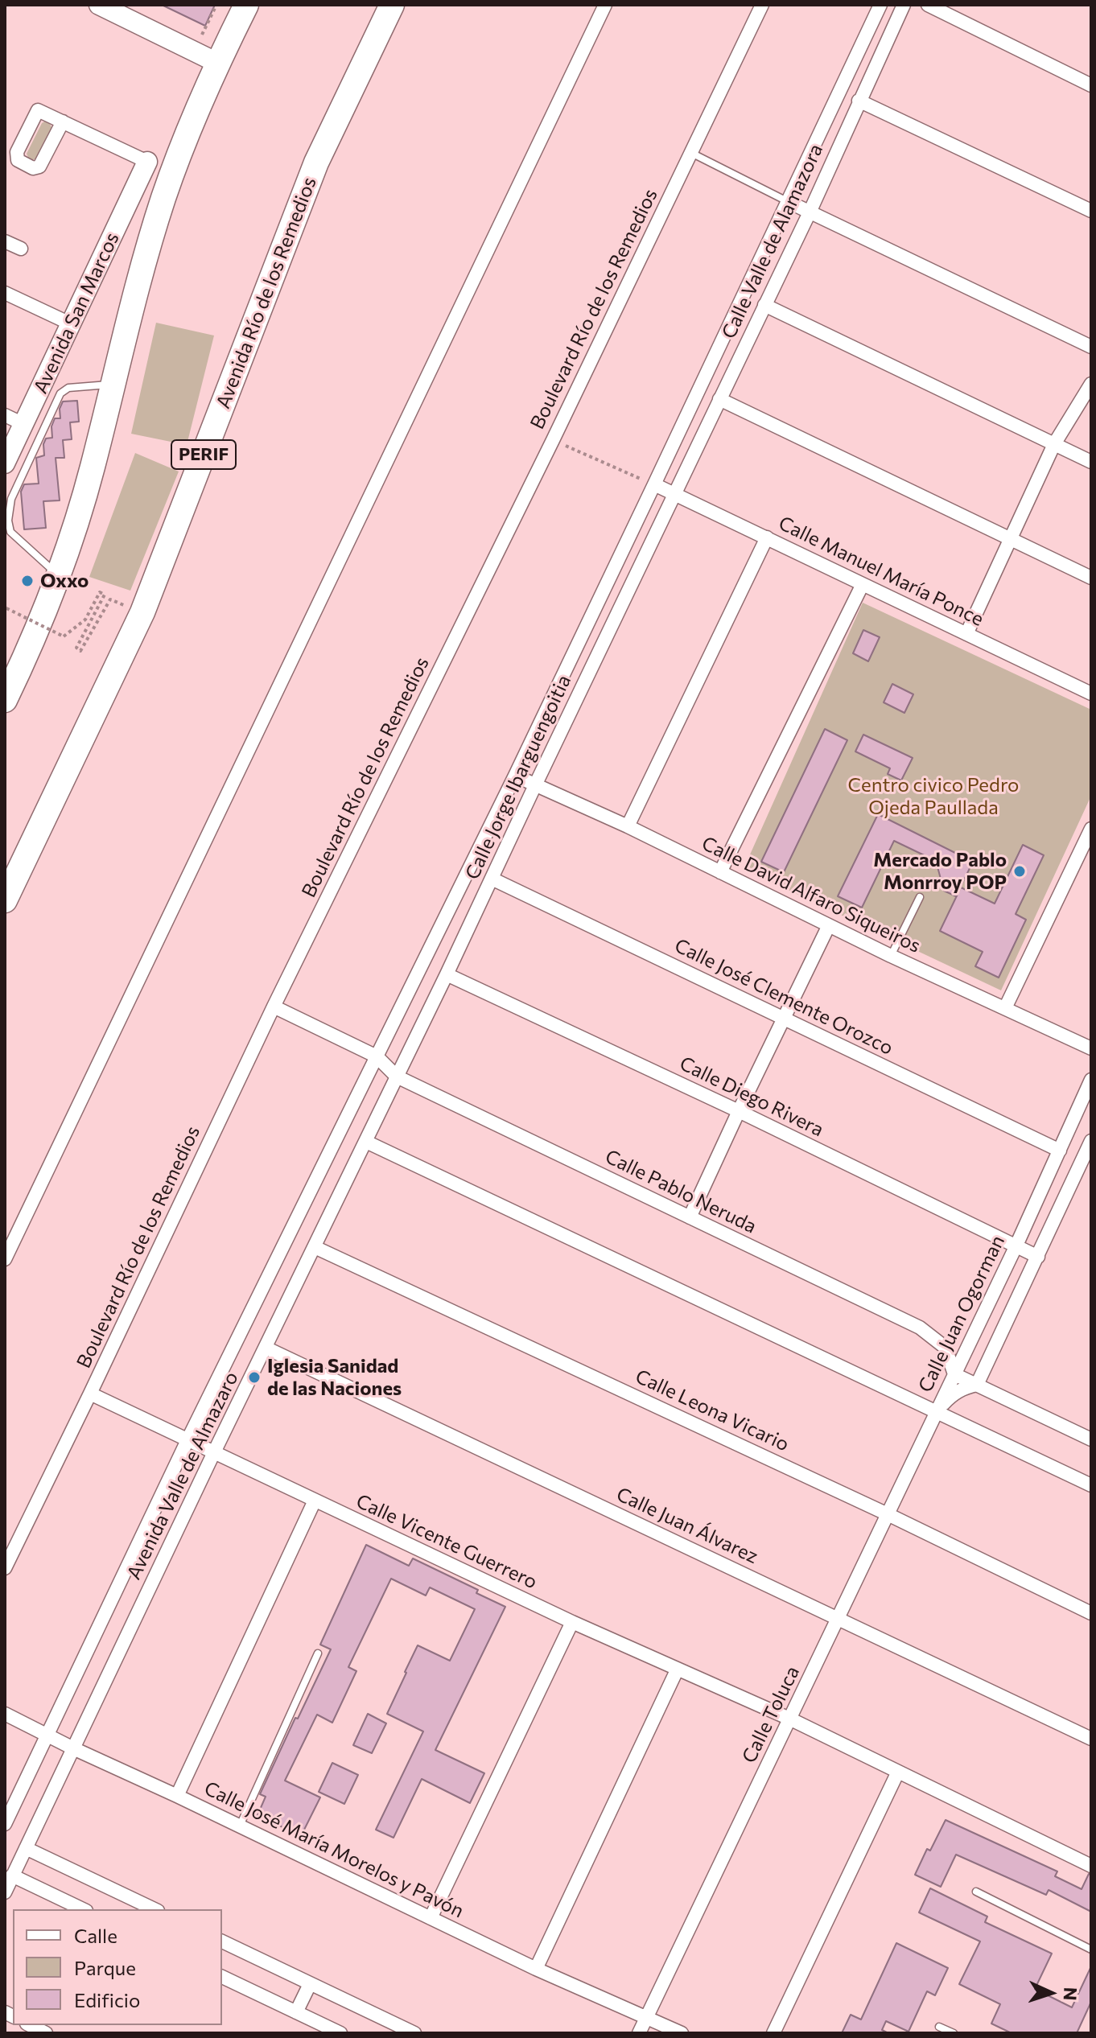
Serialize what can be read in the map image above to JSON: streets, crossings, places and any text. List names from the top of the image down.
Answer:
{
  "streets": {
    "highway": ["Avenida Río de los Remedios", "PERIF"],
    "street": [
      "Calle Valle de Alamazora",
      "Boulevard Río de los Remedios",
      "Avenida San Marcos",
      "Calle Manuel María Ponce",
      "Calle Jorge Ibarguengoitia",
      "Calle David Alfaro Siqueiros",
      "Calle José Clemente Orozco",
      "Calle Diego Rivera",
      "Calle Pablo Neruda",
      "Calle Juan Ogorman",
      "Calle Leona Vicario",
      "Avenida Valle de Almazaro",
      "Calle Juan Álvarez",
      "Calle Vicente Guerrero",
      "Calle Toluca",
      "Calle José María Morelos y Pavón"
    ]
  },
  "crossings": [
    ["Calle Valle de Alamazora", "Calle Manuel María Ponce"],
    ["Calle Valle de Alamazora", "Calle Jorge Ibarguengoitia"],
    ["Boulevard Río de los Remedios", "Calle Pablo Neruda"],
    ["Boulevard Río de los Remedios", "Calle Vicente Guerrero"],
    ["Calle Manuel María Ponce", "Calle Jorge Ibarguengoitia"],
    ["Calle Jorge Ibarguengoitia", "Calle David Alfaro Siqueiros"],
    ["Calle Jorge Ibarguengoitia", "Calle José Clemente Orozco"],
    ["Calle Jorge Ibarguengoitia", "Calle Diego Rivera"],
    ["Calle Jorge Ibarguengoitia", "Calle Pablo Neruda"],
    ["Calle Jorge Ibarguengoitia", "Avenida Valle de Almazaro"],
    ["Calle José Clemente Orozco", "Calle Juan Ogorman"],
    ["Calle Diego Rivera", "Calle Juan Ogorman"],
    ["Calle Pablo Neruda", "Calle Juan Ogorman"],
    ["Calle Pablo Neruda", "Avenida Valle de Almazaro"],
    ["Calle Juan Ogorman", "Calle Toluca"],
    ["Calle Leona Vicario", "Avenida Valle de Almazaro"],
    ["Calle Leona Vicario", "Calle Toluca"],
    ["Avenida Valle de Almazaro", "Calle Juan Álvarez"],
    ["Avenida Valle de Almazaro", "Calle Vicente Guerrero"],
    ["Avenida Valle de Almazaro", "Calle José María Morelos y Pavón"],
    ["Calle Juan Álvarez", "Calle Toluca"],
    ["Calle Vicente Guerrero", "Calle Toluca"],
    ["Calle Toluca", "Calle José María Morelos y Pavón"]
  ],
  "parks": ["Centro civico Pedro Ojeda Paullada"],
  "places": ["Oxxo", "Mercado Pablo Monrroy POP", "Iglesia Sanidad de las Naciones"],
  "legend": ["Calle", "Parque", "Edificio"],
  "north": "right"
}
